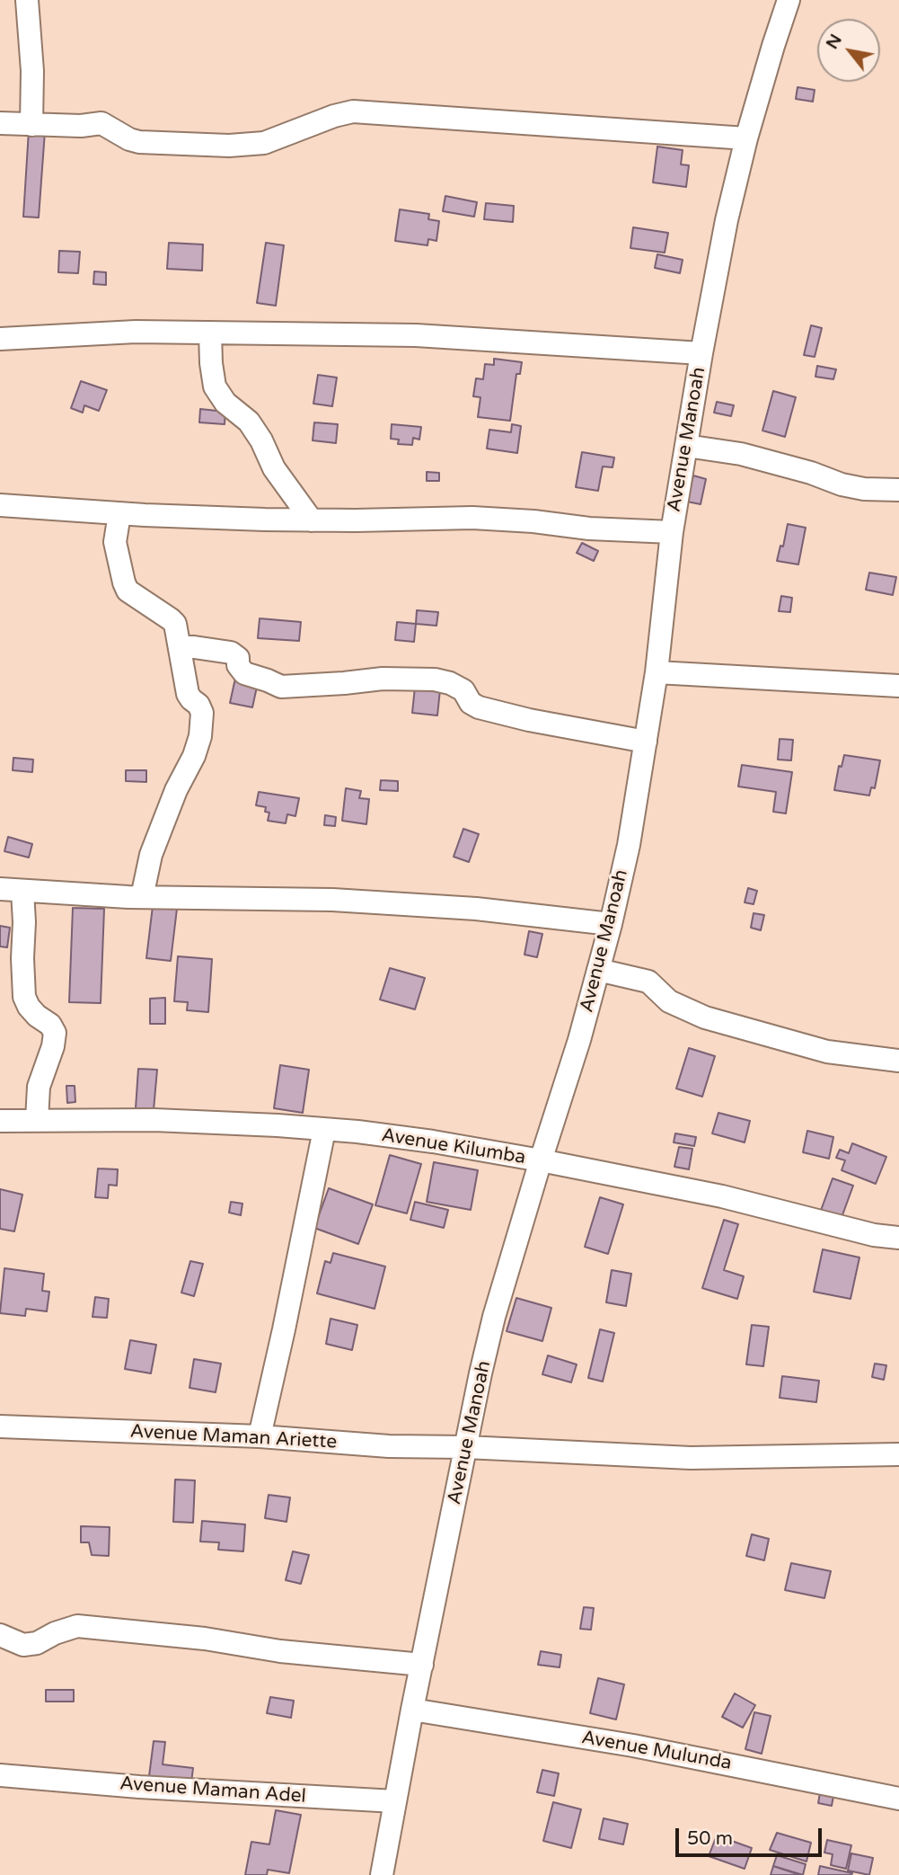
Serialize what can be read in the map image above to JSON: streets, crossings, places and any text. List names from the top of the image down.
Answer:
{
  "streets": {
    "street": [
      "Avenue Manoah",
      "Avenue Kilumba",
      "Avenue Maman Ariette",
      "Avenue Mulunda",
      "Avenue Maman Adel"
    ]
  },
  "crossings": [
    ["Avenue Manoah", "Avenue Kilumba"],
    ["Avenue Manoah", "Avenue Maman Ariette"],
    ["Avenue Manoah", "Avenue Mulunda"],
    ["Avenue Manoah", "Avenue Maman Adel"]
  ],
  "scale_bar": "50 m",
  "north": "top left"
}
